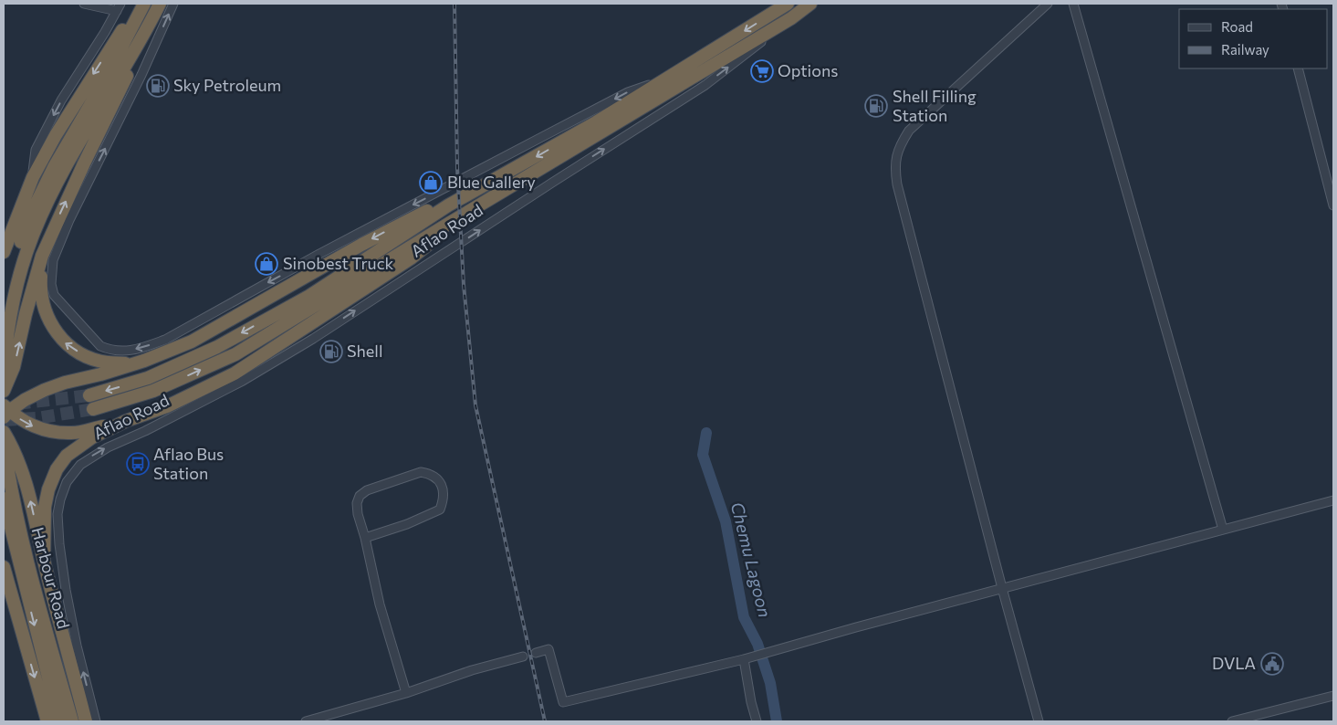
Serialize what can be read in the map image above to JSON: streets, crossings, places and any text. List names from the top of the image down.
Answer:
{
  "streets": {
    "highway": ["Aflao Road", "Harbour Road"]
  },
  "crossings": [
    ["Aflao Road", "Harbour Road"]
  ],
  "water": ["Chemu Lagoon"],
  "places": {
    "supermarket": ["Options"],
    "fuel station": ["Sky Petroleum", "Shell Filling Station", "Shell"],
    "shop": ["Blue Gallery", "Sinobest Truck"],
    "bus stop": ["Aflao Bus Station"],
    "public building": ["DVLA"]
  },
  "legend": ["Road", "Railway"]
}
